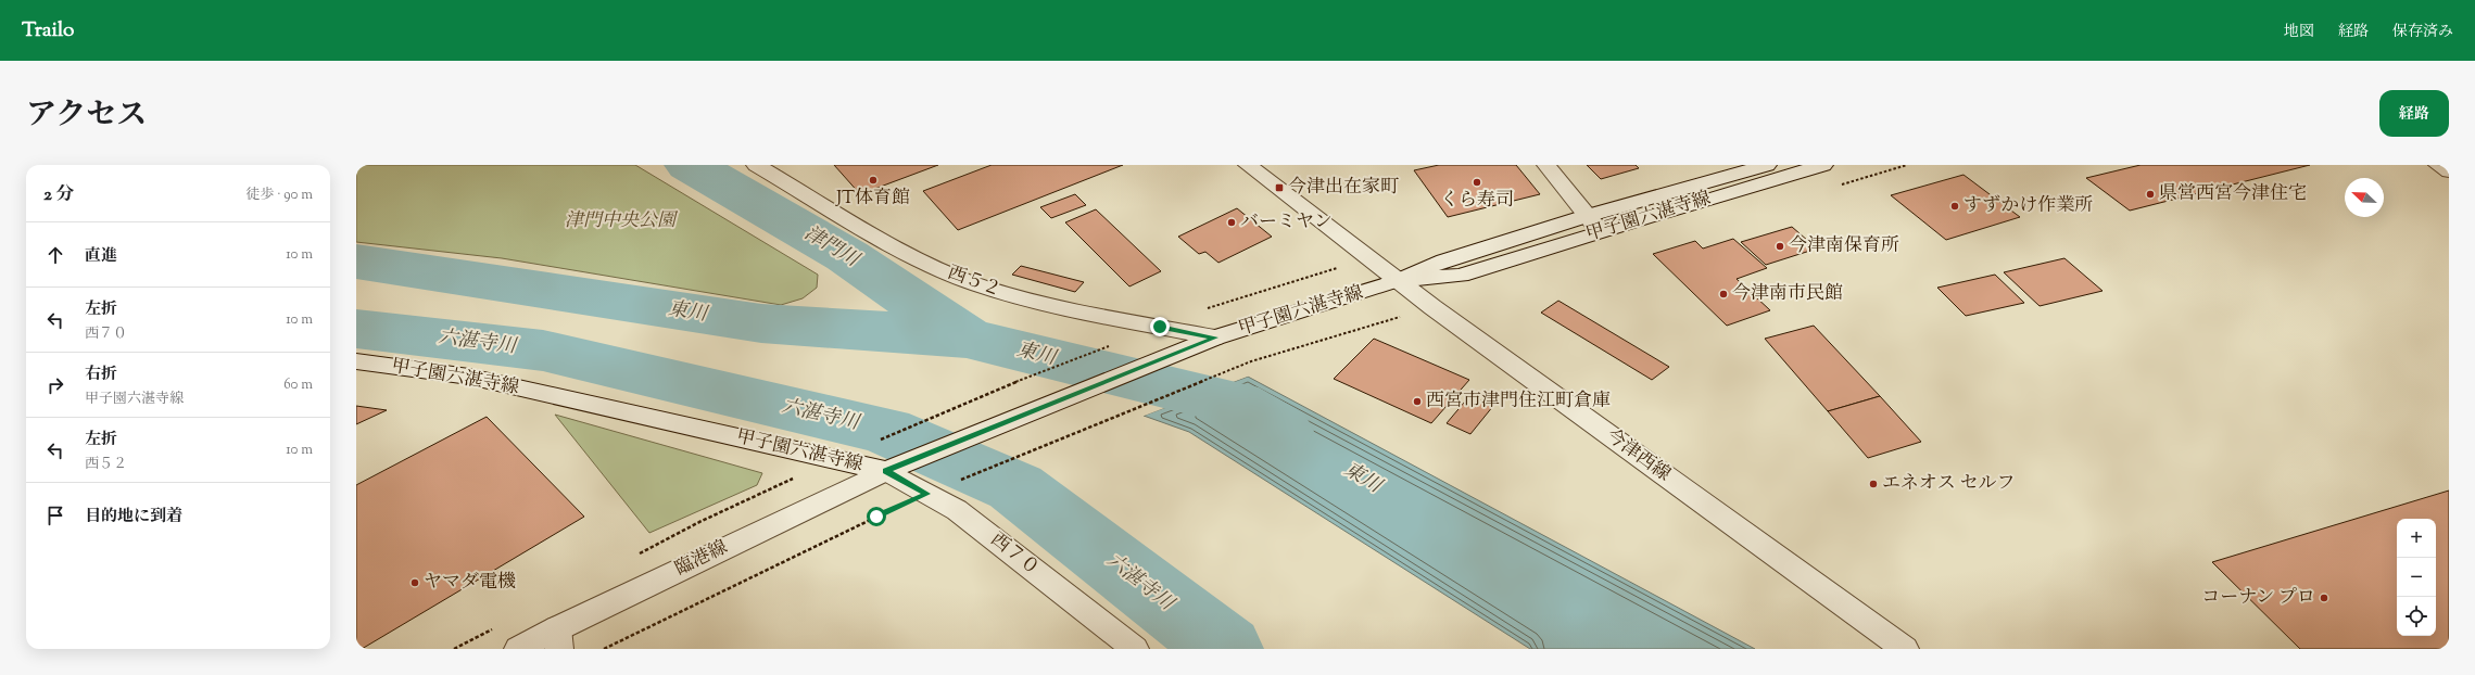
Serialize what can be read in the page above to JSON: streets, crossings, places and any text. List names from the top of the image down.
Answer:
{
  "streets": {
    "street": [
      "甲子園六湛寺線",
      "西５２",
      "今津西線",
      "西７０",
      "臨港線"
    ]
  },
  "crossings": [
    ["甲子園六湛寺線", "西５２"],
    ["甲子園六湛寺線", "今津西線"],
    ["甲子園六湛寺線", "西７０"],
    ["甲子園六湛寺線", "臨港線"],
    ["西７０", "臨港線"]
  ],
  "water": ["津門川", "東川", "六湛寺川"],
  "parks": ["津門中央公園"],
  "places": {
    "other": [
      "JT体育館",
      "くら寿司",
      "県営西宮今津住宅",
      "すずかけ作業所",
      "バーミヤン",
      "今津南保育所",
      "今津南市民館",
      "西宮市津門住江町倉庫",
      "エネオス セルフ",
      "ヤマダ電機",
      "コーナン プロ"
    ],
    "transit": ["今津出在家町"]
  },
  "north": "top left",
  "page": {
    "header": "Trailo",
    "nav": ["地図", "経路", "保存済み"],
    "title": "アクセス",
    "buttons": "経路",
    "heading": ["2 分", "徒歩 · 90 m"],
    "list": [
      ["直進", "10 m"],
      ["左折", "西７０", "10 m"],
      ["右折", "甲子園六湛寺線", "60 m"],
      ["左折", "西５２", "10 m"],
      "目的地に到着"
    ],
    "map_buttons": ["+", "−"]
  }
}
